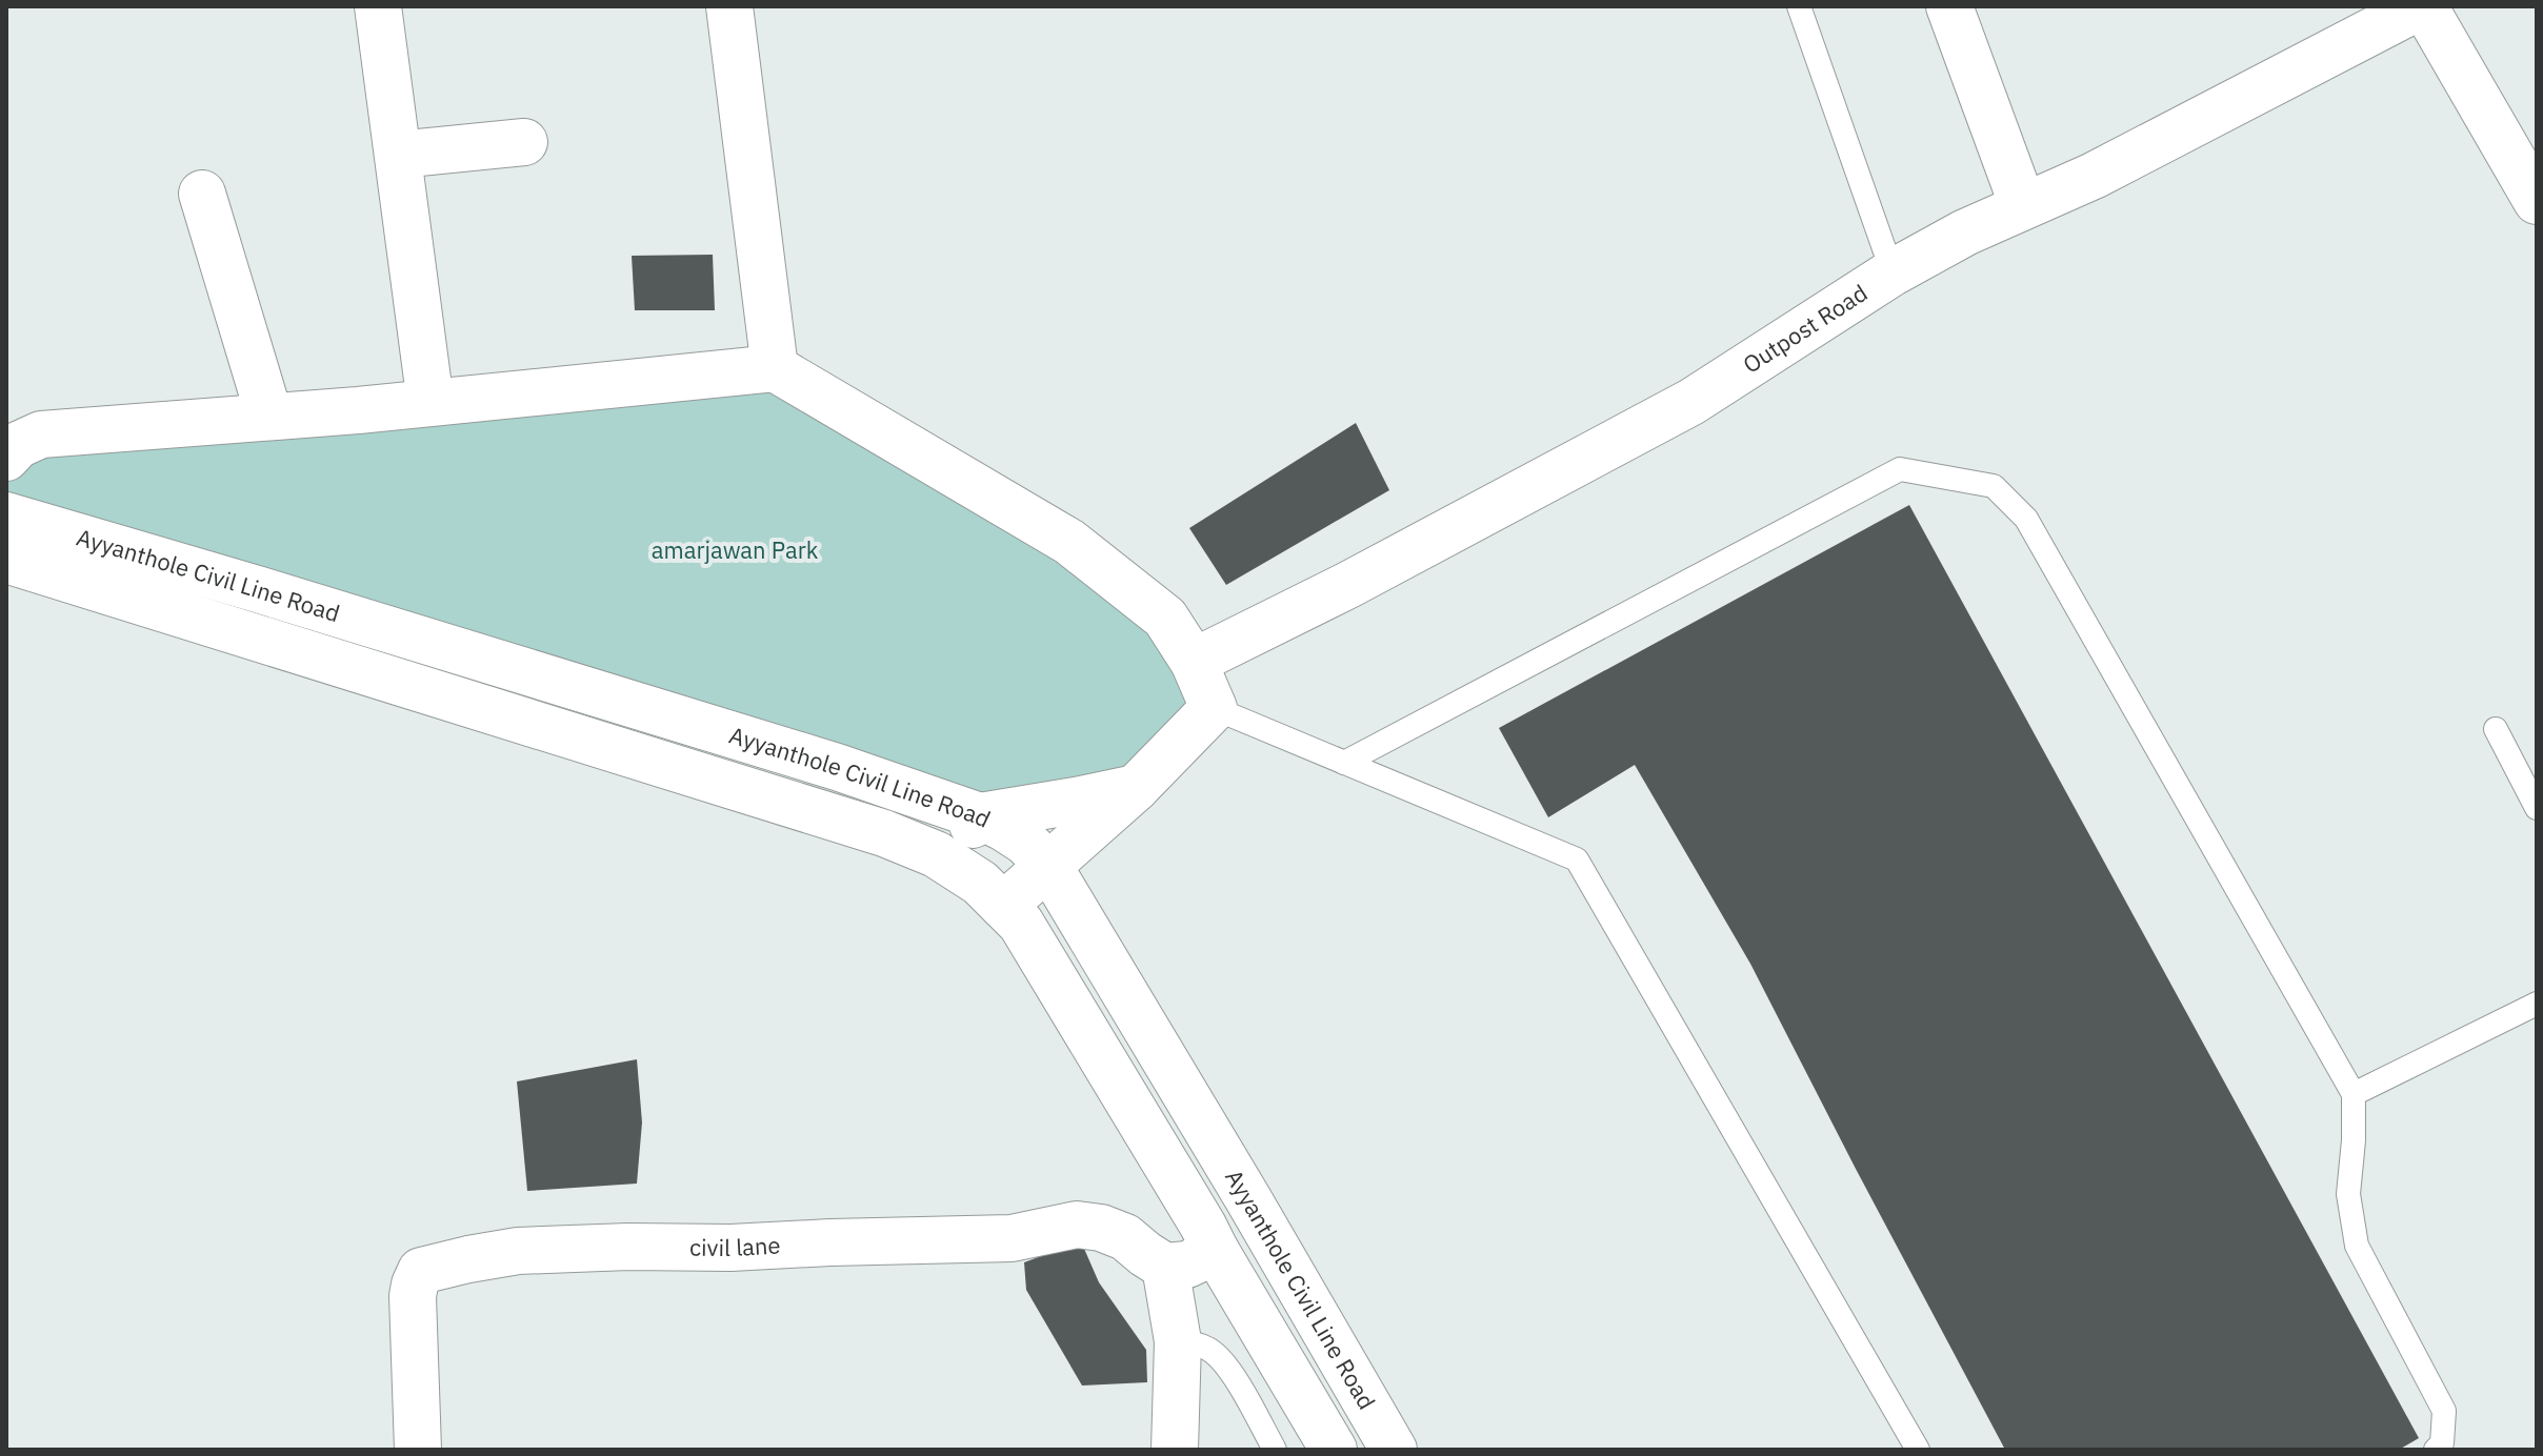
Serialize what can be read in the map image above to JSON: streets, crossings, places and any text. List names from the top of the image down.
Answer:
{
  "streets": {
    "street": ["Outpost Road", "Ayyanthole Civil Line Road", "civil lane"]
  },
  "parks": ["amarjawan Park"]
}
